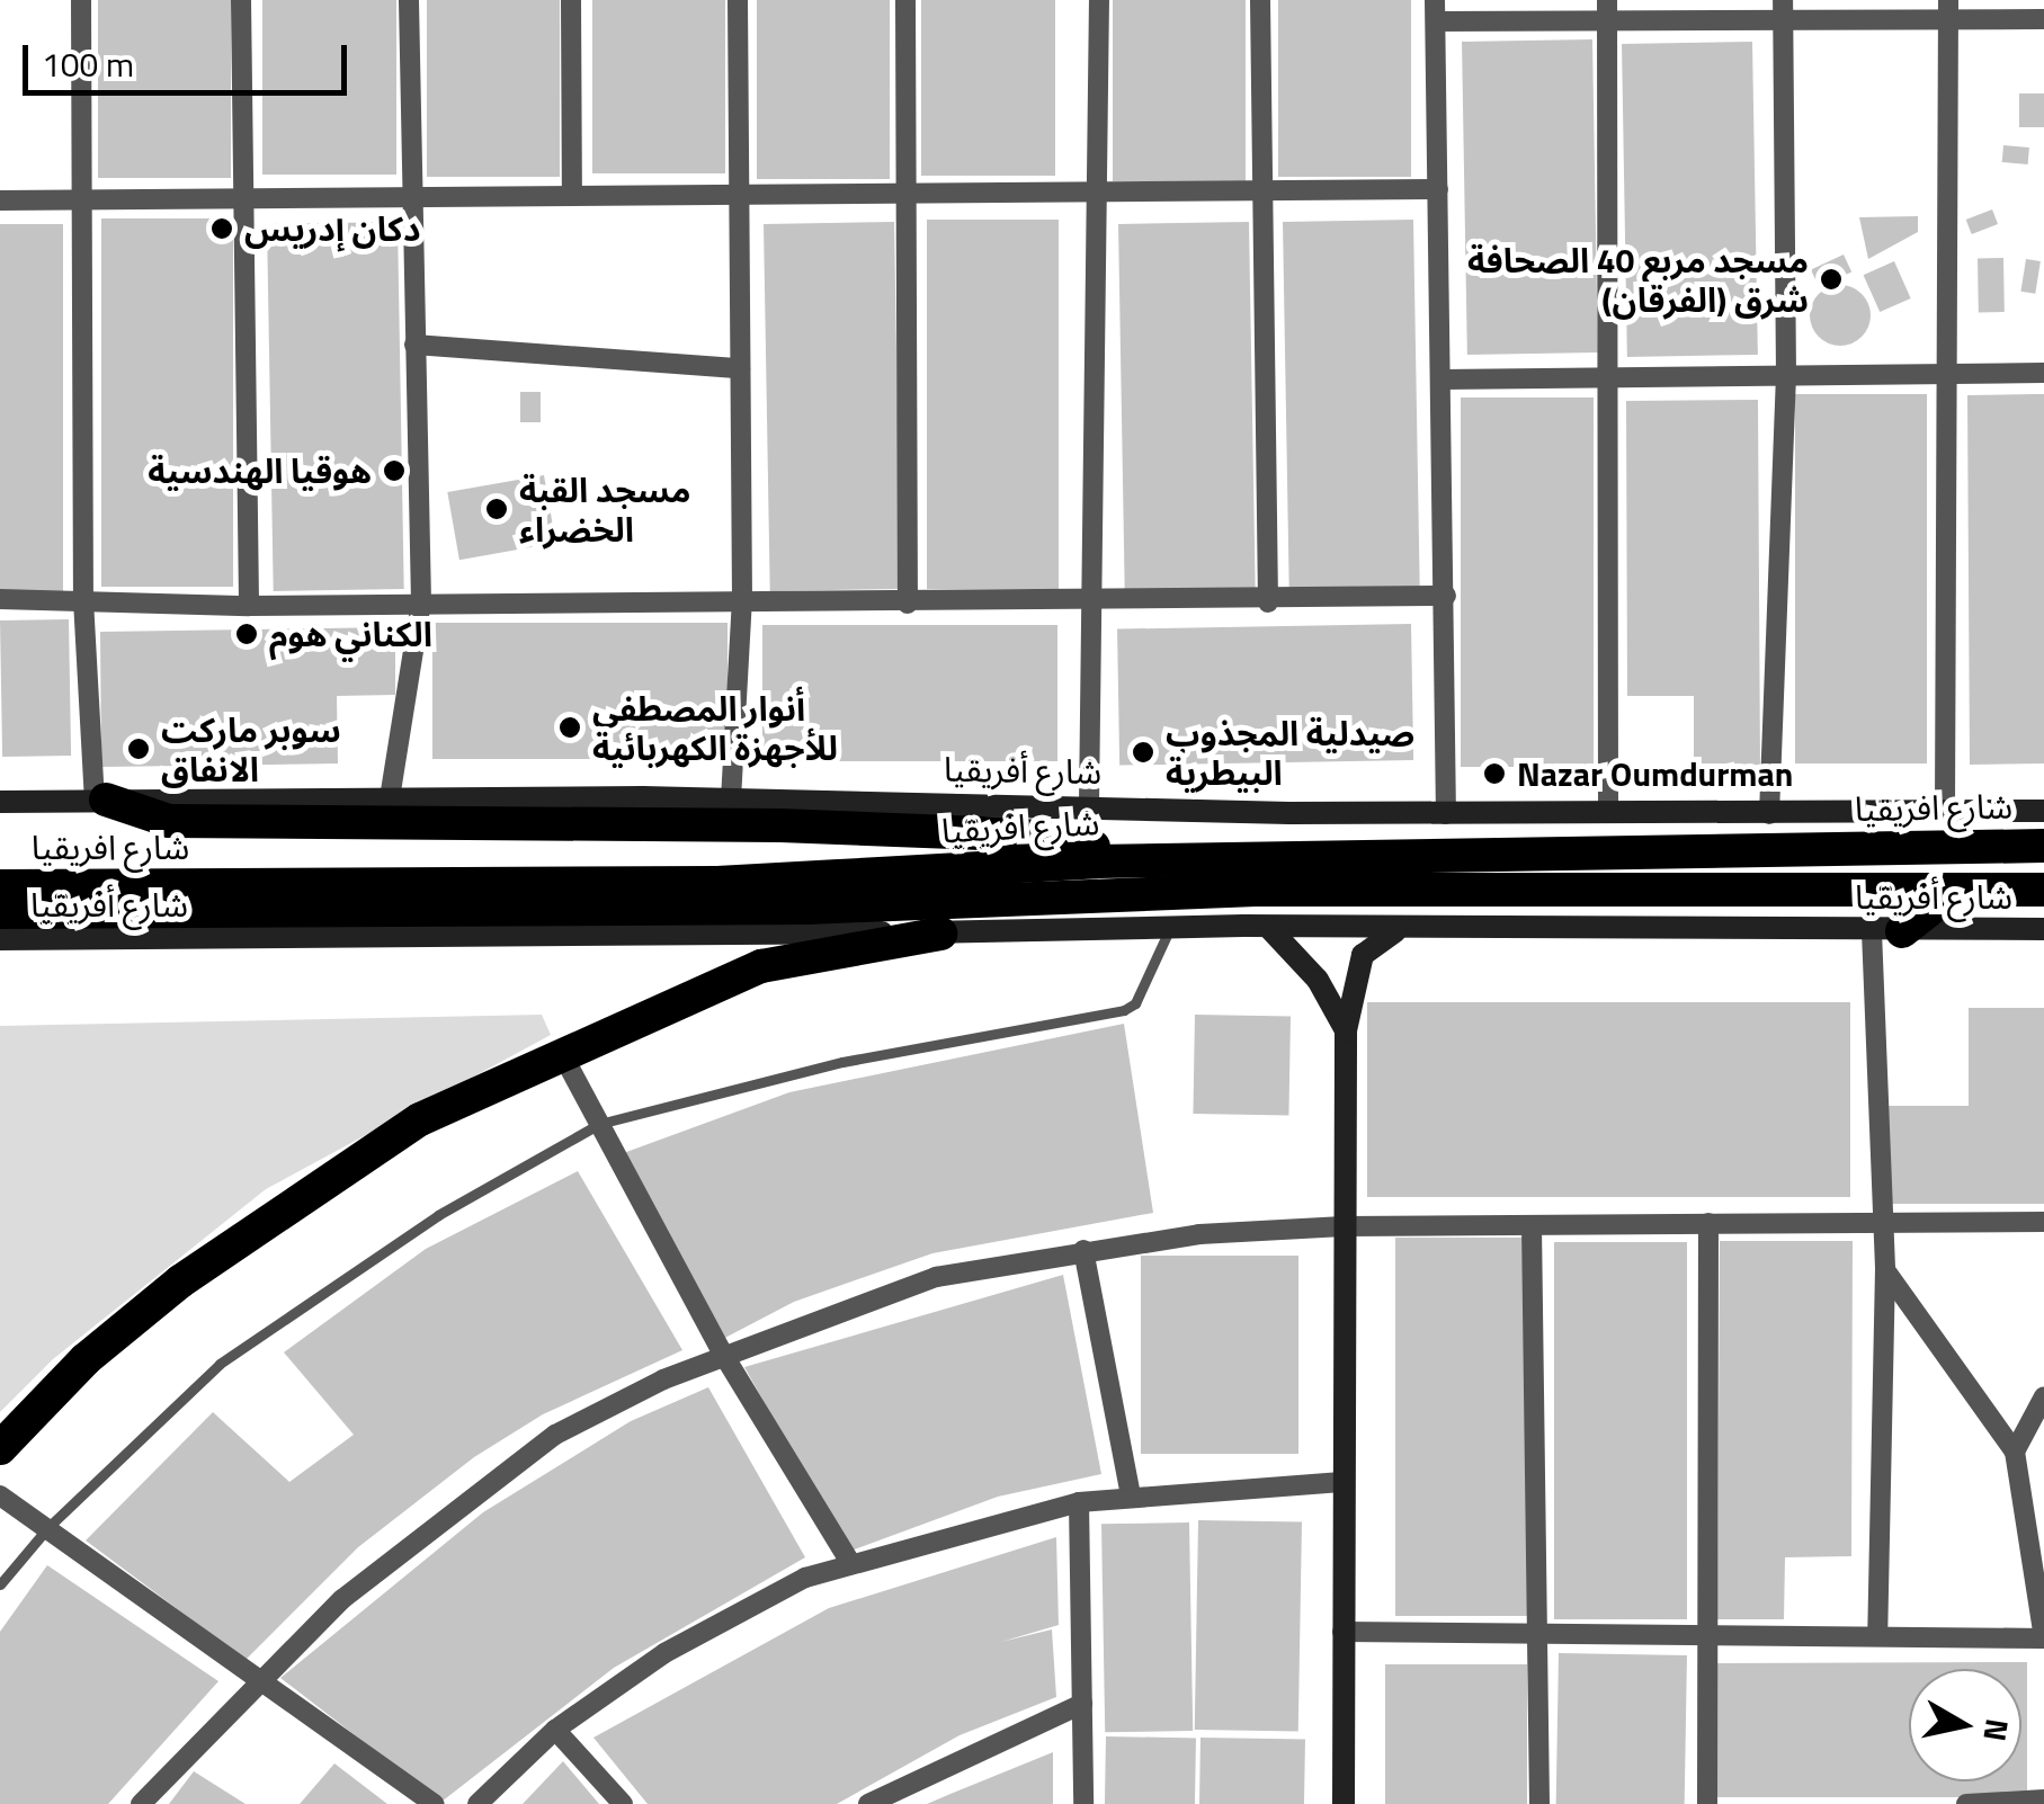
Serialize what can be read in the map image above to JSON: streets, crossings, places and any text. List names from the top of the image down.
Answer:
{
  "streets": {
    "highway": ["شارع افريقيا"],
    "street": ["شارع أفريقيا"]
  },
  "places": [
    "دكان إدريس",
    "مسجد مربع 40 الصحافة شرق (الفرقان)",
    "هوقيا الهندسية",
    "مسجد القبة الخضراء",
    "الكناني هوم",
    "أنوار المصطفى للأجهزة الكهربائية",
    "سوبر ماركت الانفاق",
    "صيدلية المجذوب البيطرية",
    "Nazar Oumdurman"
  ],
  "scale_bar": "100 m",
  "north": "right"
}
